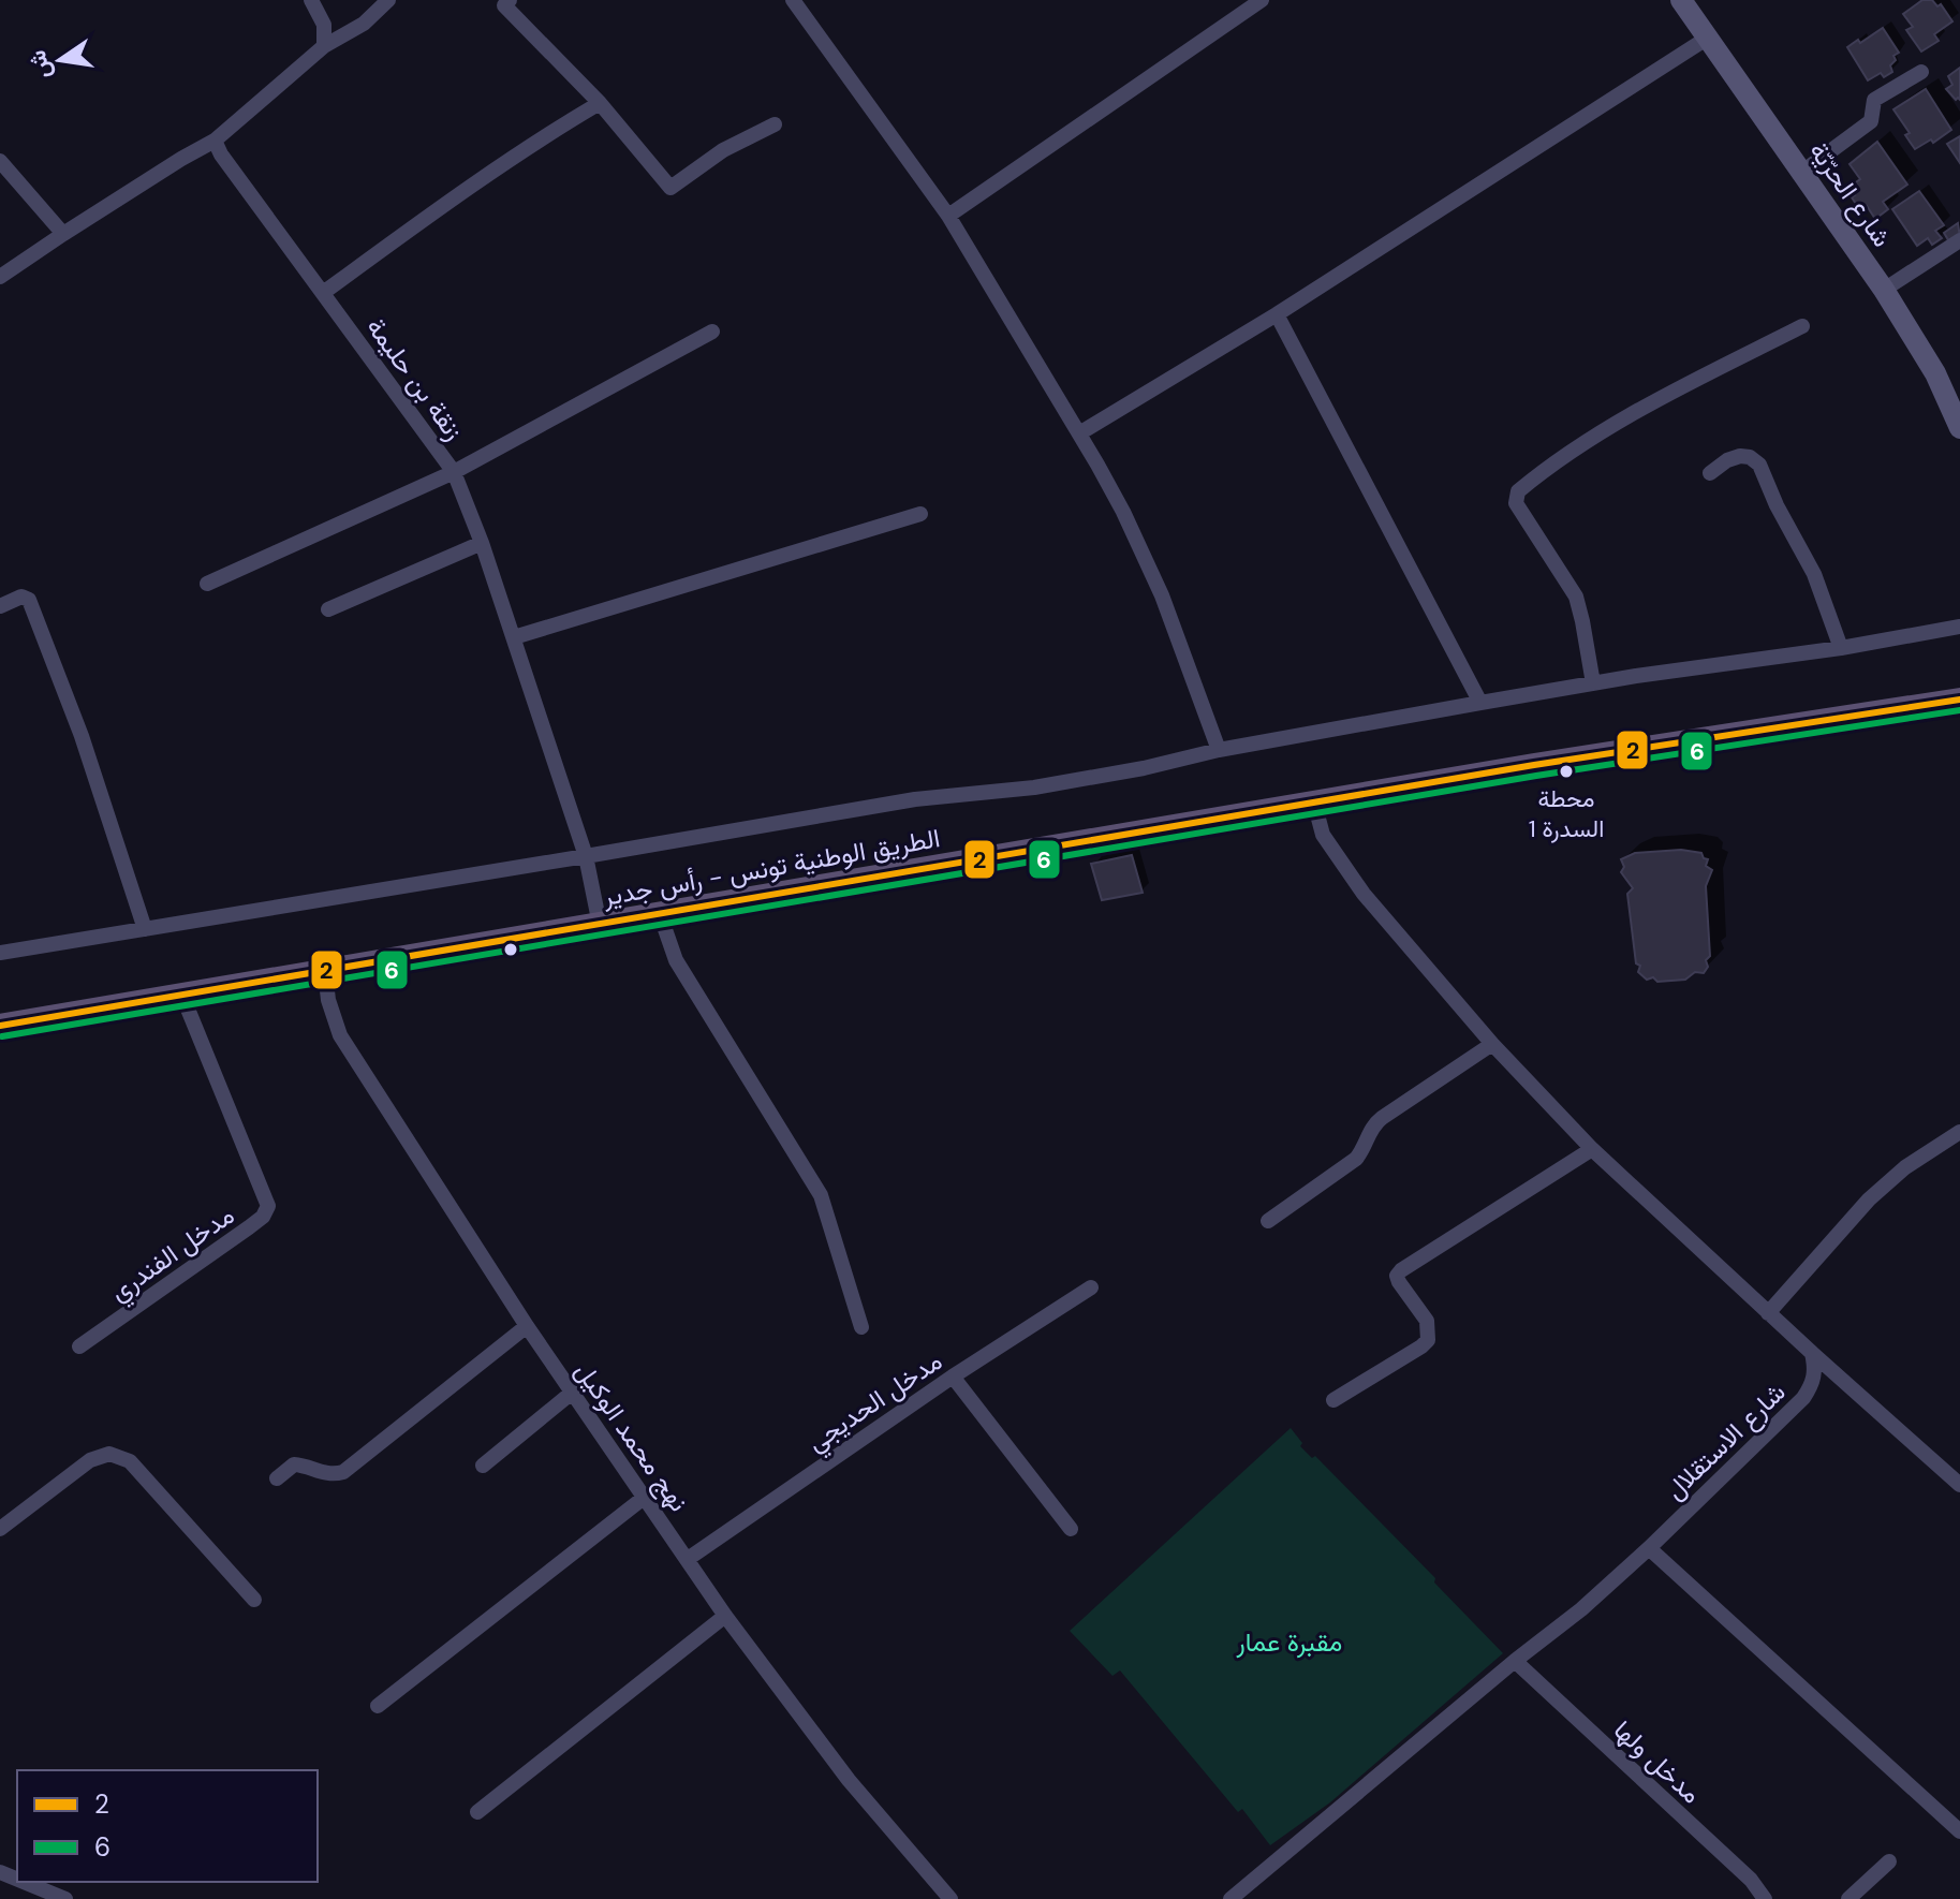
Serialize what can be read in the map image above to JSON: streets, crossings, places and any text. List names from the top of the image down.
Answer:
{
  "streets": {
    "main road": ["الطريق الوطنية تونس - رأس جدير"],
    "street": [
      "شارع الحرّيّة",
      "زنقة بن حليمة",
      "مدخل الفندري",
      "مدخل الحديجي",
      "نهج محمد الوكيل",
      "شارع الاستقلال",
      "مدخل ولها"
    ]
  },
  "crossings": [
    ["زنقة بن حليمة", "الطريق الوطنية تونس - رأس جدير"],
    ["الطريق الوطنية تونس - رأس جدير", "مدخل الفندري"],
    ["الطريق الوطنية تونس - رأس جدير", "نهج محمد الوكيل"],
    ["مدخل الحديجي", "نهج محمد الوكيل"],
    ["شارع الاستقلال", "مدخل ولها"]
  ],
  "parks": ["مقبرة عمار"],
  "places": ["محطة السدرة 1"],
  "lines": ["transit line 2", "transit line 6"],
  "legend": ["2", "6"],
  "north": "left"
}
